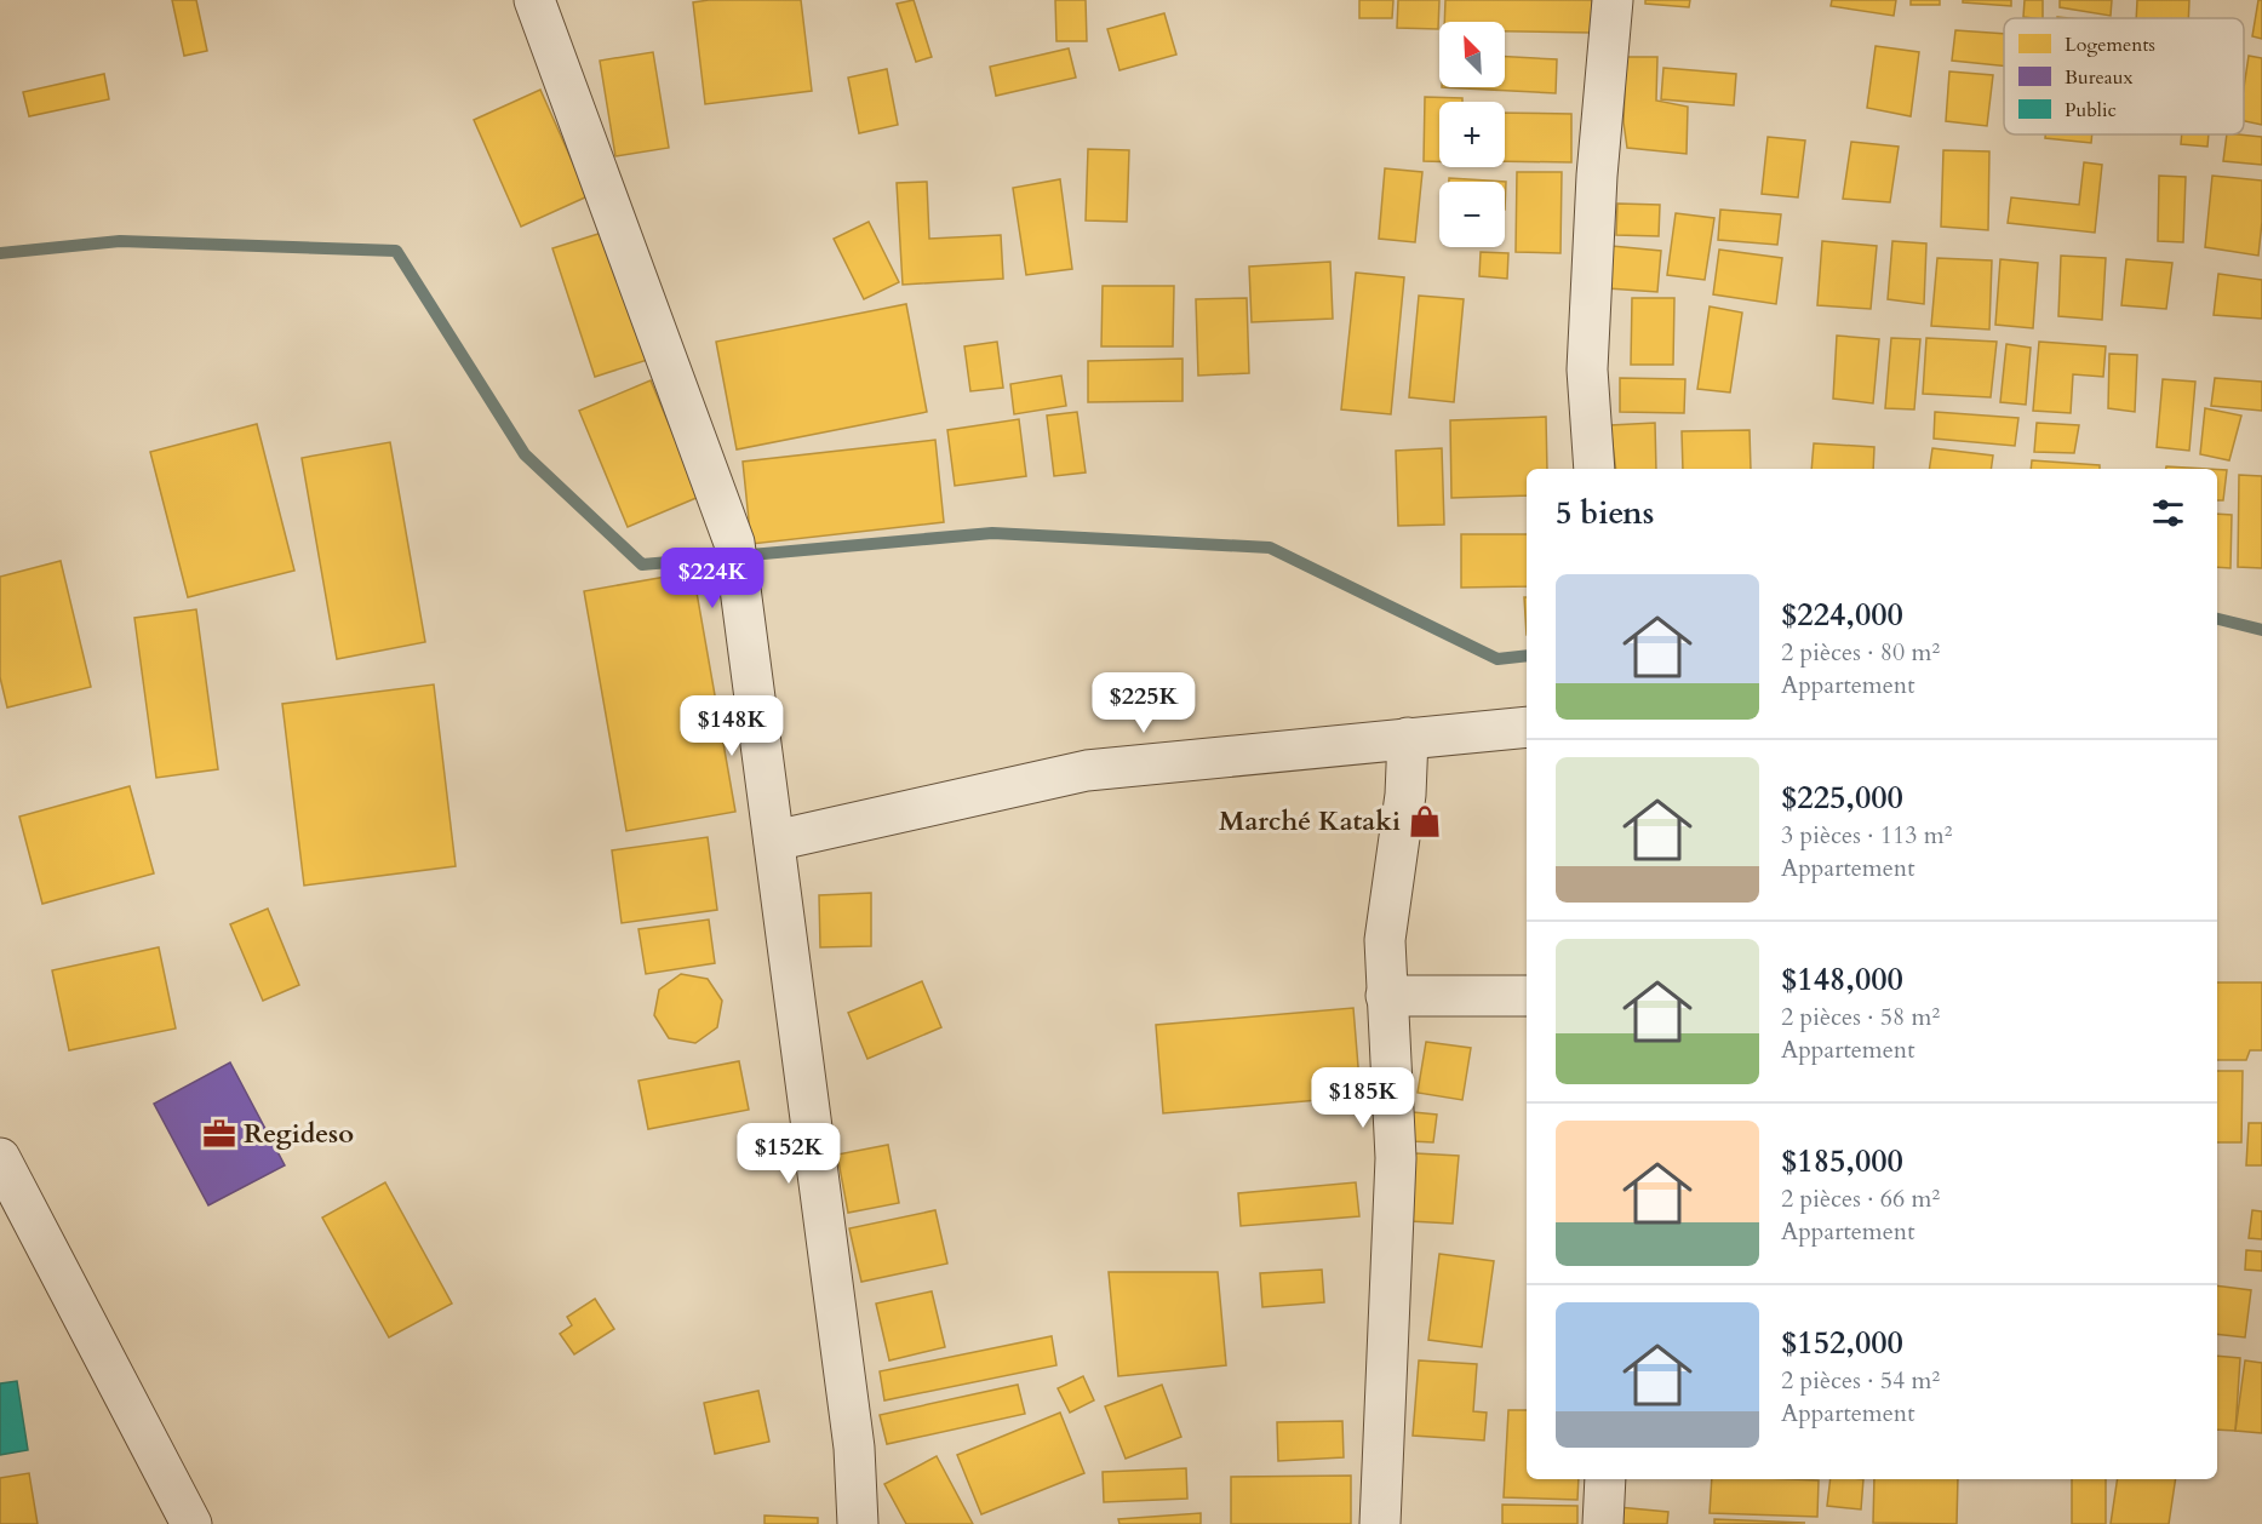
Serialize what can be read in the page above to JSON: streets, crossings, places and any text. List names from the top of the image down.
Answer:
{
  "places": {
    "shop": ["Marché Kataki"],
    "office": ["Regideso"]
  },
  "legend": ["Logements", "Bureaux", "Public"],
  "north": "top left",
  "page": {
    "map_buttons": ["+", "−"],
    "heading": "5 biens",
    "price": [
      "$224K",
      "$225K",
      "$148K",
      "$185K",
      "$152K"
    ],
    "list": [
      {
        "name": "$224,000",
        "note": "2 pièces · 80 m² · Appartement"
      },
      {
        "name": "$225,000",
        "note": "3 pièces · 113 m² · Appartement"
      },
      {
        "name": "$148,000",
        "note": "2 pièces · 58 m² · Appartement"
      },
      {
        "name": "$185,000",
        "note": "2 pièces · 66 m² · Appartement"
      },
      {
        "name": "$152,000",
        "note": "2 pièces · 54 m² · Appartement"
      }
    ]
  }
}
